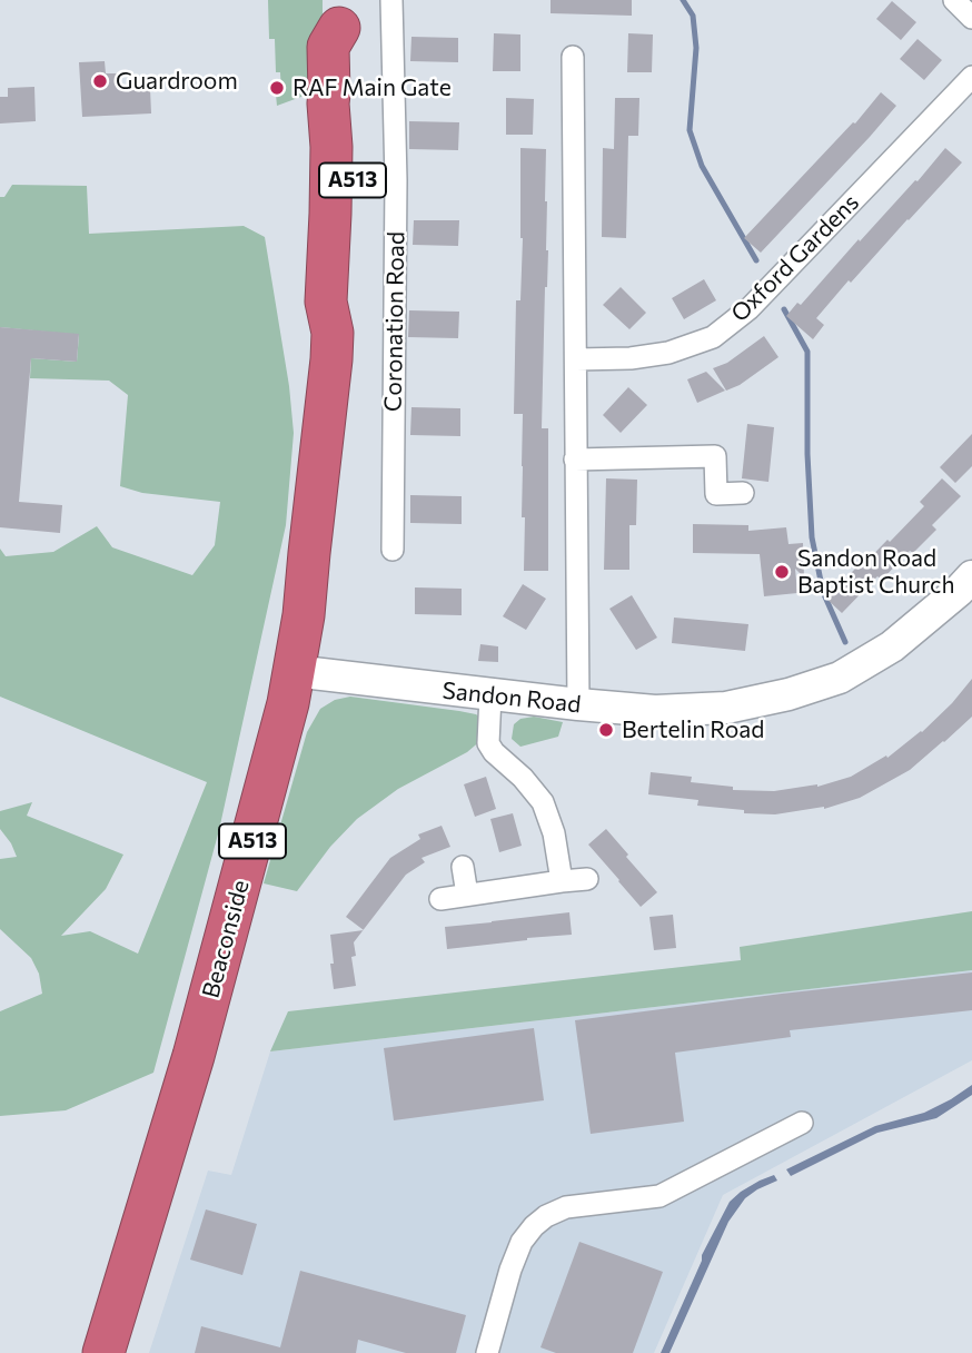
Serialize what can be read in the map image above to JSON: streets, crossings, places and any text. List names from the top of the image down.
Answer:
{
  "streets": {
    "highway": ["A513", "Beaconside"],
    "main road": ["Sandon Road"],
    "street": ["Oxford Gardens", "Coronation Road"]
  },
  "crossings": [
    ["Sandon Road", "Beaconside"]
  ],
  "places": [
    "Guardroom",
    "RAF Main Gate",
    "Sandon Road Baptist Church",
    "Bertelin Road"
  ]
}
